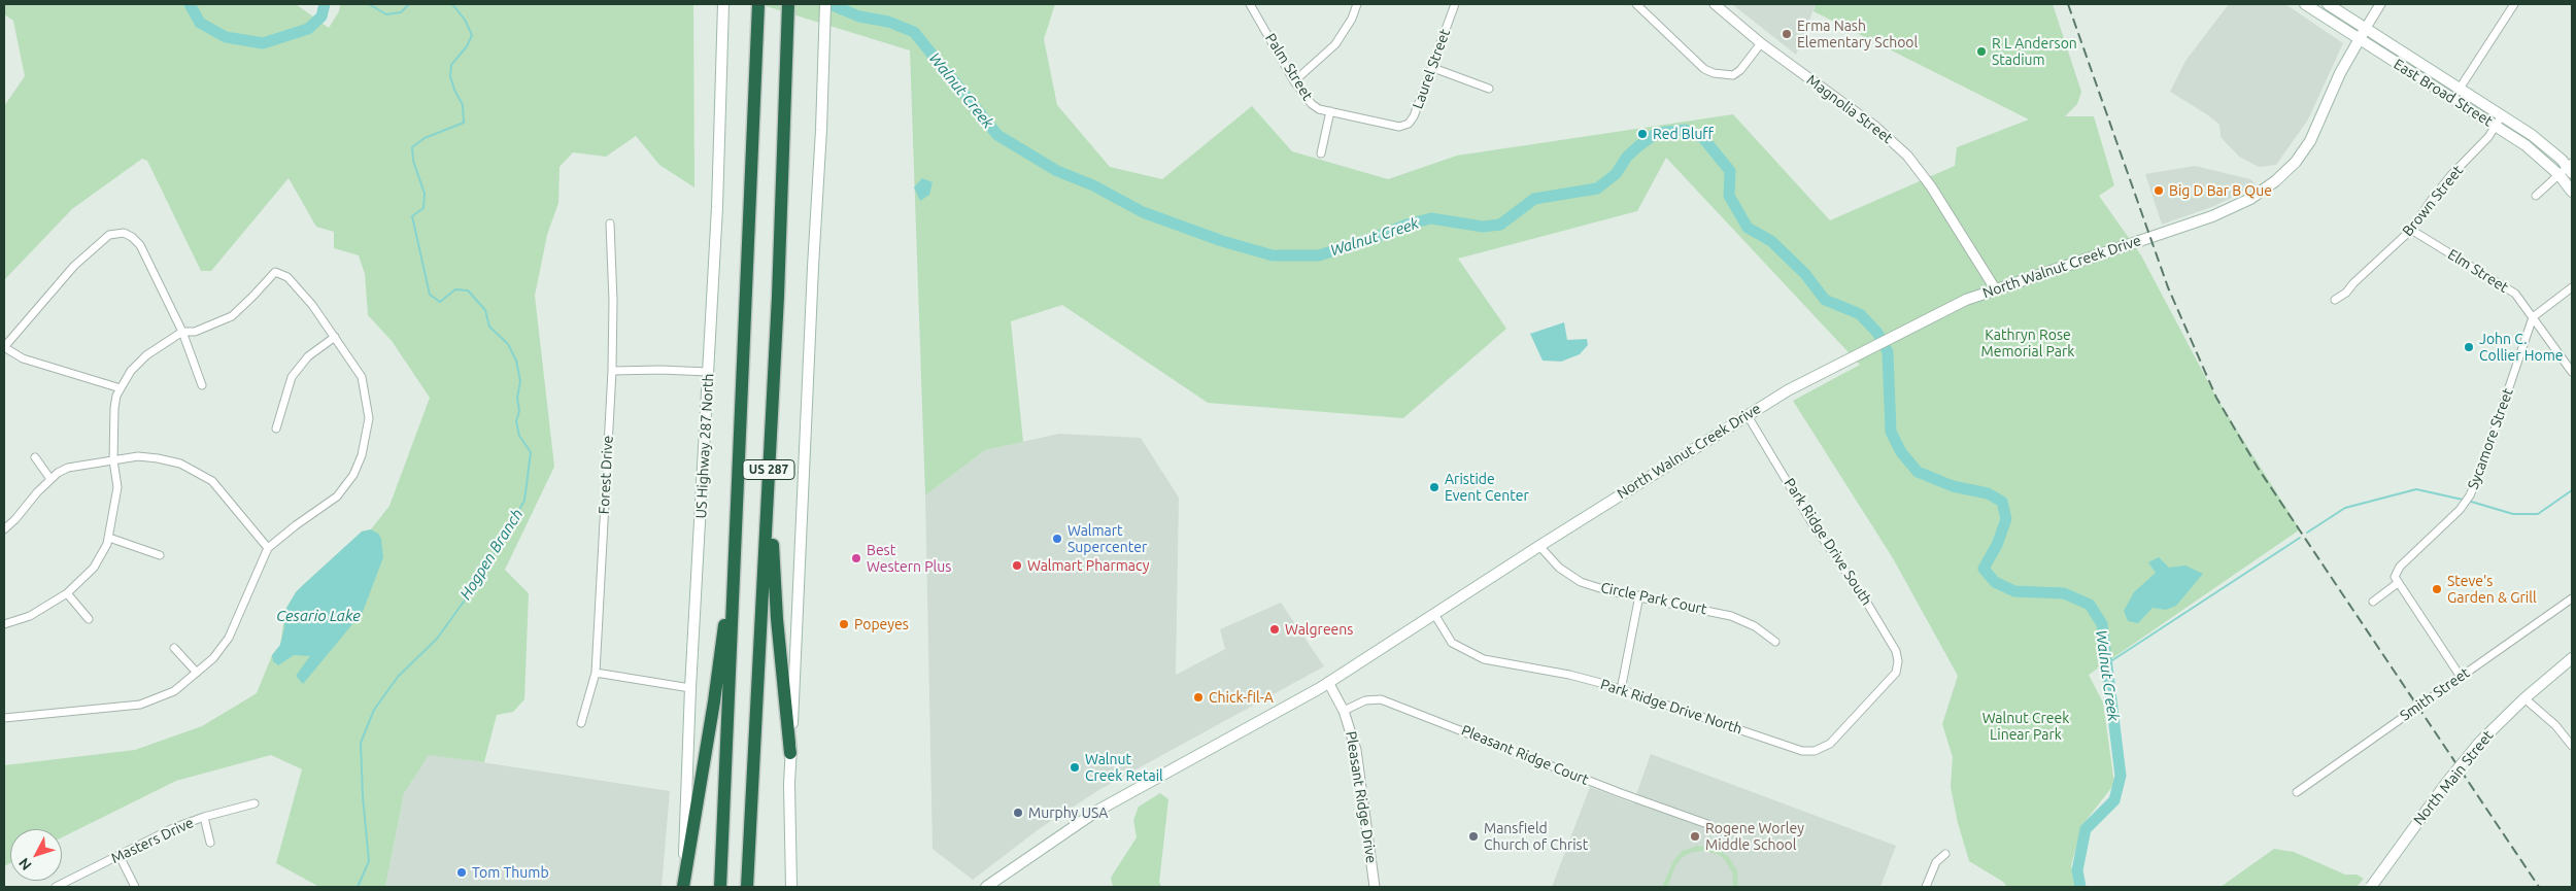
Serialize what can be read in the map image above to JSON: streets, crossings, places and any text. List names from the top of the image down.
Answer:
{
  "streets": {
    "highway": ["US 287"],
    "main road": [
      "East Broad Street",
      "North Walnut Creek Drive",
      "US Highway 287 North",
      "North Main Street"
    ],
    "street": [
      "Palm Street",
      "Laurel Street",
      "Magnolia Street",
      "Brown Street",
      "Elm Street",
      "Sycamore Street",
      "Forest Drive",
      "Park Ridge Drive South",
      "Circle Park Court",
      "Smith Street",
      "Park Ridge Drive North",
      "Pleasant Ridge Court",
      "Pleasant Ridge Drive",
      "Masters Drive"
    ]
  },
  "crossings": [
    ["Palm Street", "Laurel Street"],
    ["East Broad Street", "Brown Street"],
    ["East Broad Street", "North Walnut Creek Drive"],
    ["Magnolia Street", "North Walnut Creek Drive"],
    ["Brown Street", "Elm Street"],
    ["North Walnut Creek Drive", "Park Ridge Drive South"],
    ["North Walnut Creek Drive", "Circle Park Court"],
    ["North Walnut Creek Drive", "Park Ridge Drive North"],
    ["North Walnut Creek Drive", "Pleasant Ridge Drive"],
    ["Elm Street", "Sycamore Street"],
    ["Park Ridge Drive South", "Park Ridge Drive North"],
    ["Pleasant Ridge Court", "Pleasant Ridge Drive"]
  ],
  "water": ["Walnut Creek", "Hogpen Branch", "Cesario Lake"],
  "parks": ["Kathryn Rose Memorial Park", "Walnut Creek Linear Park"],
  "places": [
    "Erma Nash Elementary School",
    "R L Anderson Stadium",
    "Red Bluff",
    "Big D Bar B Que",
    "John C. Collier Home",
    "Aristide Event Center",
    "Walmart Supercenter",
    "Best Western Plus",
    "Walmart Pharmacy",
    "Steve's Garden & Grill",
    "Popeyes",
    "Walgreens",
    "Chick-fil-A",
    "Walnut Creek Retail",
    "Murphy USA",
    "Mansfield Church of Christ",
    "Rogene Worley Middle School",
    "Tom Thumb"
  ],
  "north": "bottom left"
}
